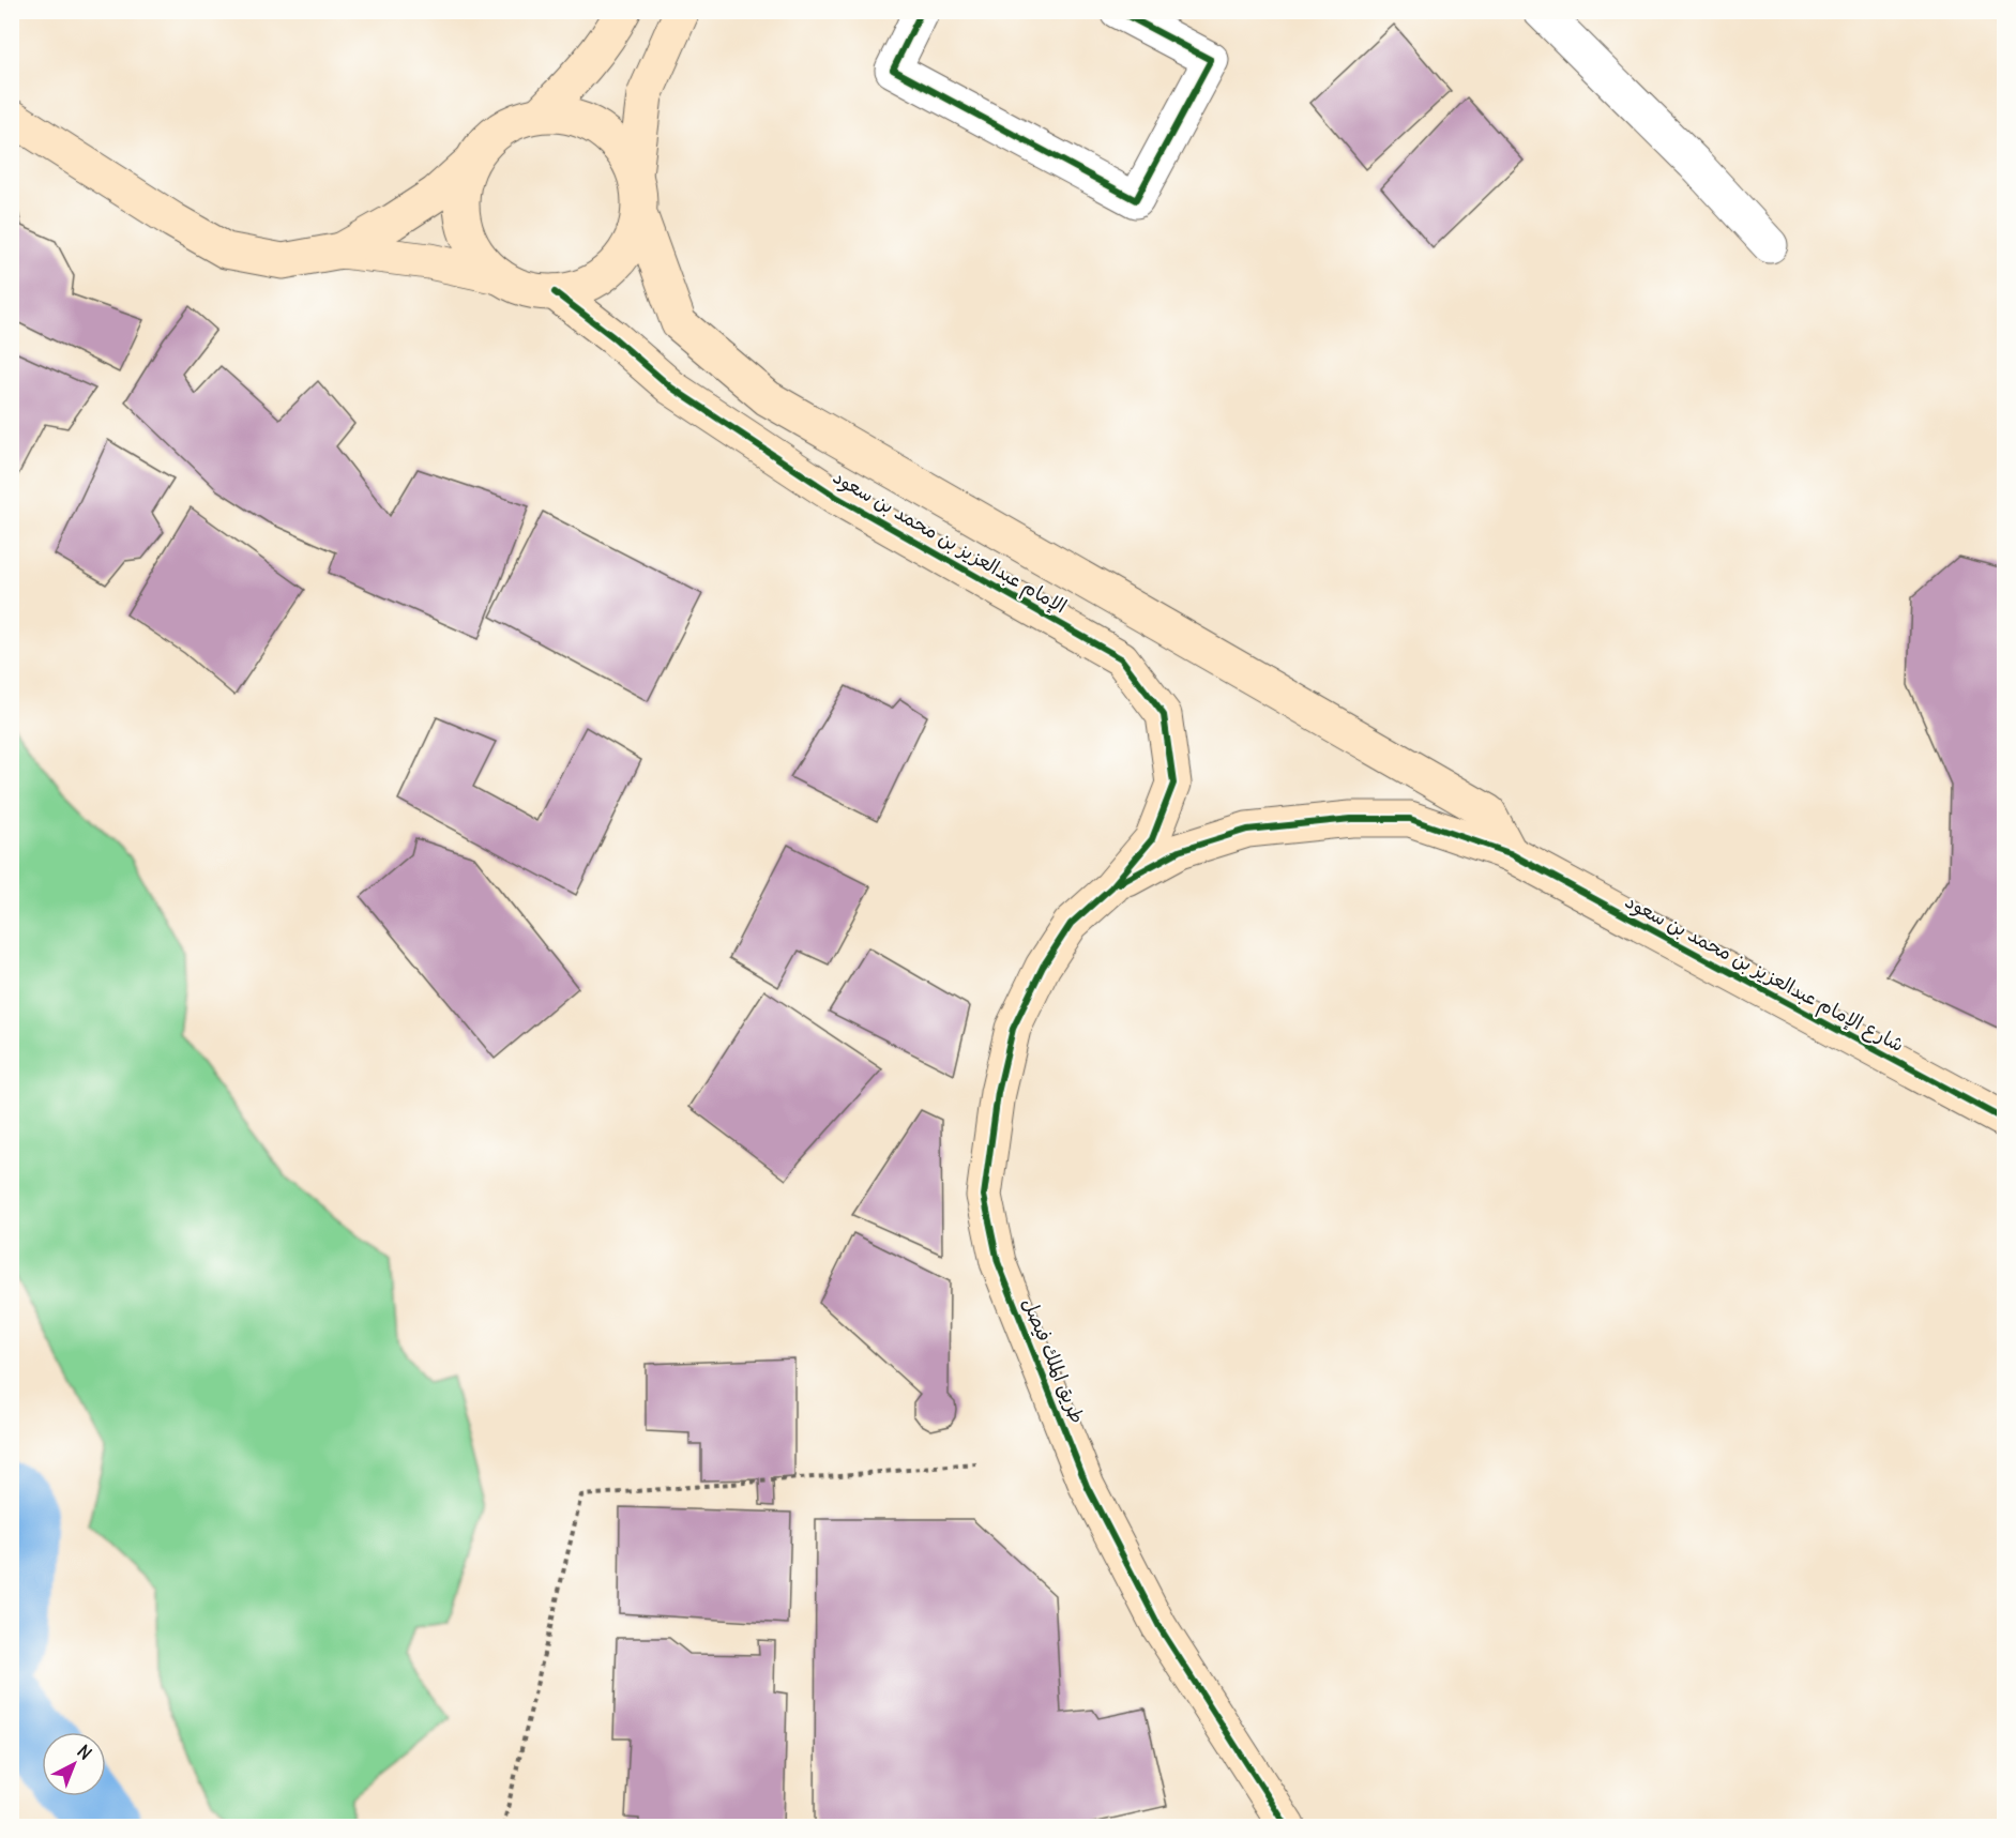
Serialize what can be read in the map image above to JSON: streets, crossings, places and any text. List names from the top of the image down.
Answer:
{
  "streets": {
    "street": ["الإمام عبدالعزيز بن محمد بن سعود", "شارع الإمام عبدالعزيز بن محمد بن سعود", "طريق الملك فيصل"]
  },
  "crossings": [
    ["الإمام عبدالعزيز بن محمد بن سعود", "شارع الإمام عبدالعزيز بن محمد بن سعود"],
    ["الإمام عبدالعزيز بن محمد بن سعود", "طريق الملك فيصل"],
    ["شارع الإمام عبدالعزيز بن محمد بن سعود", "طريق الملك فيصل"]
  ],
  "north": "top right"
}
